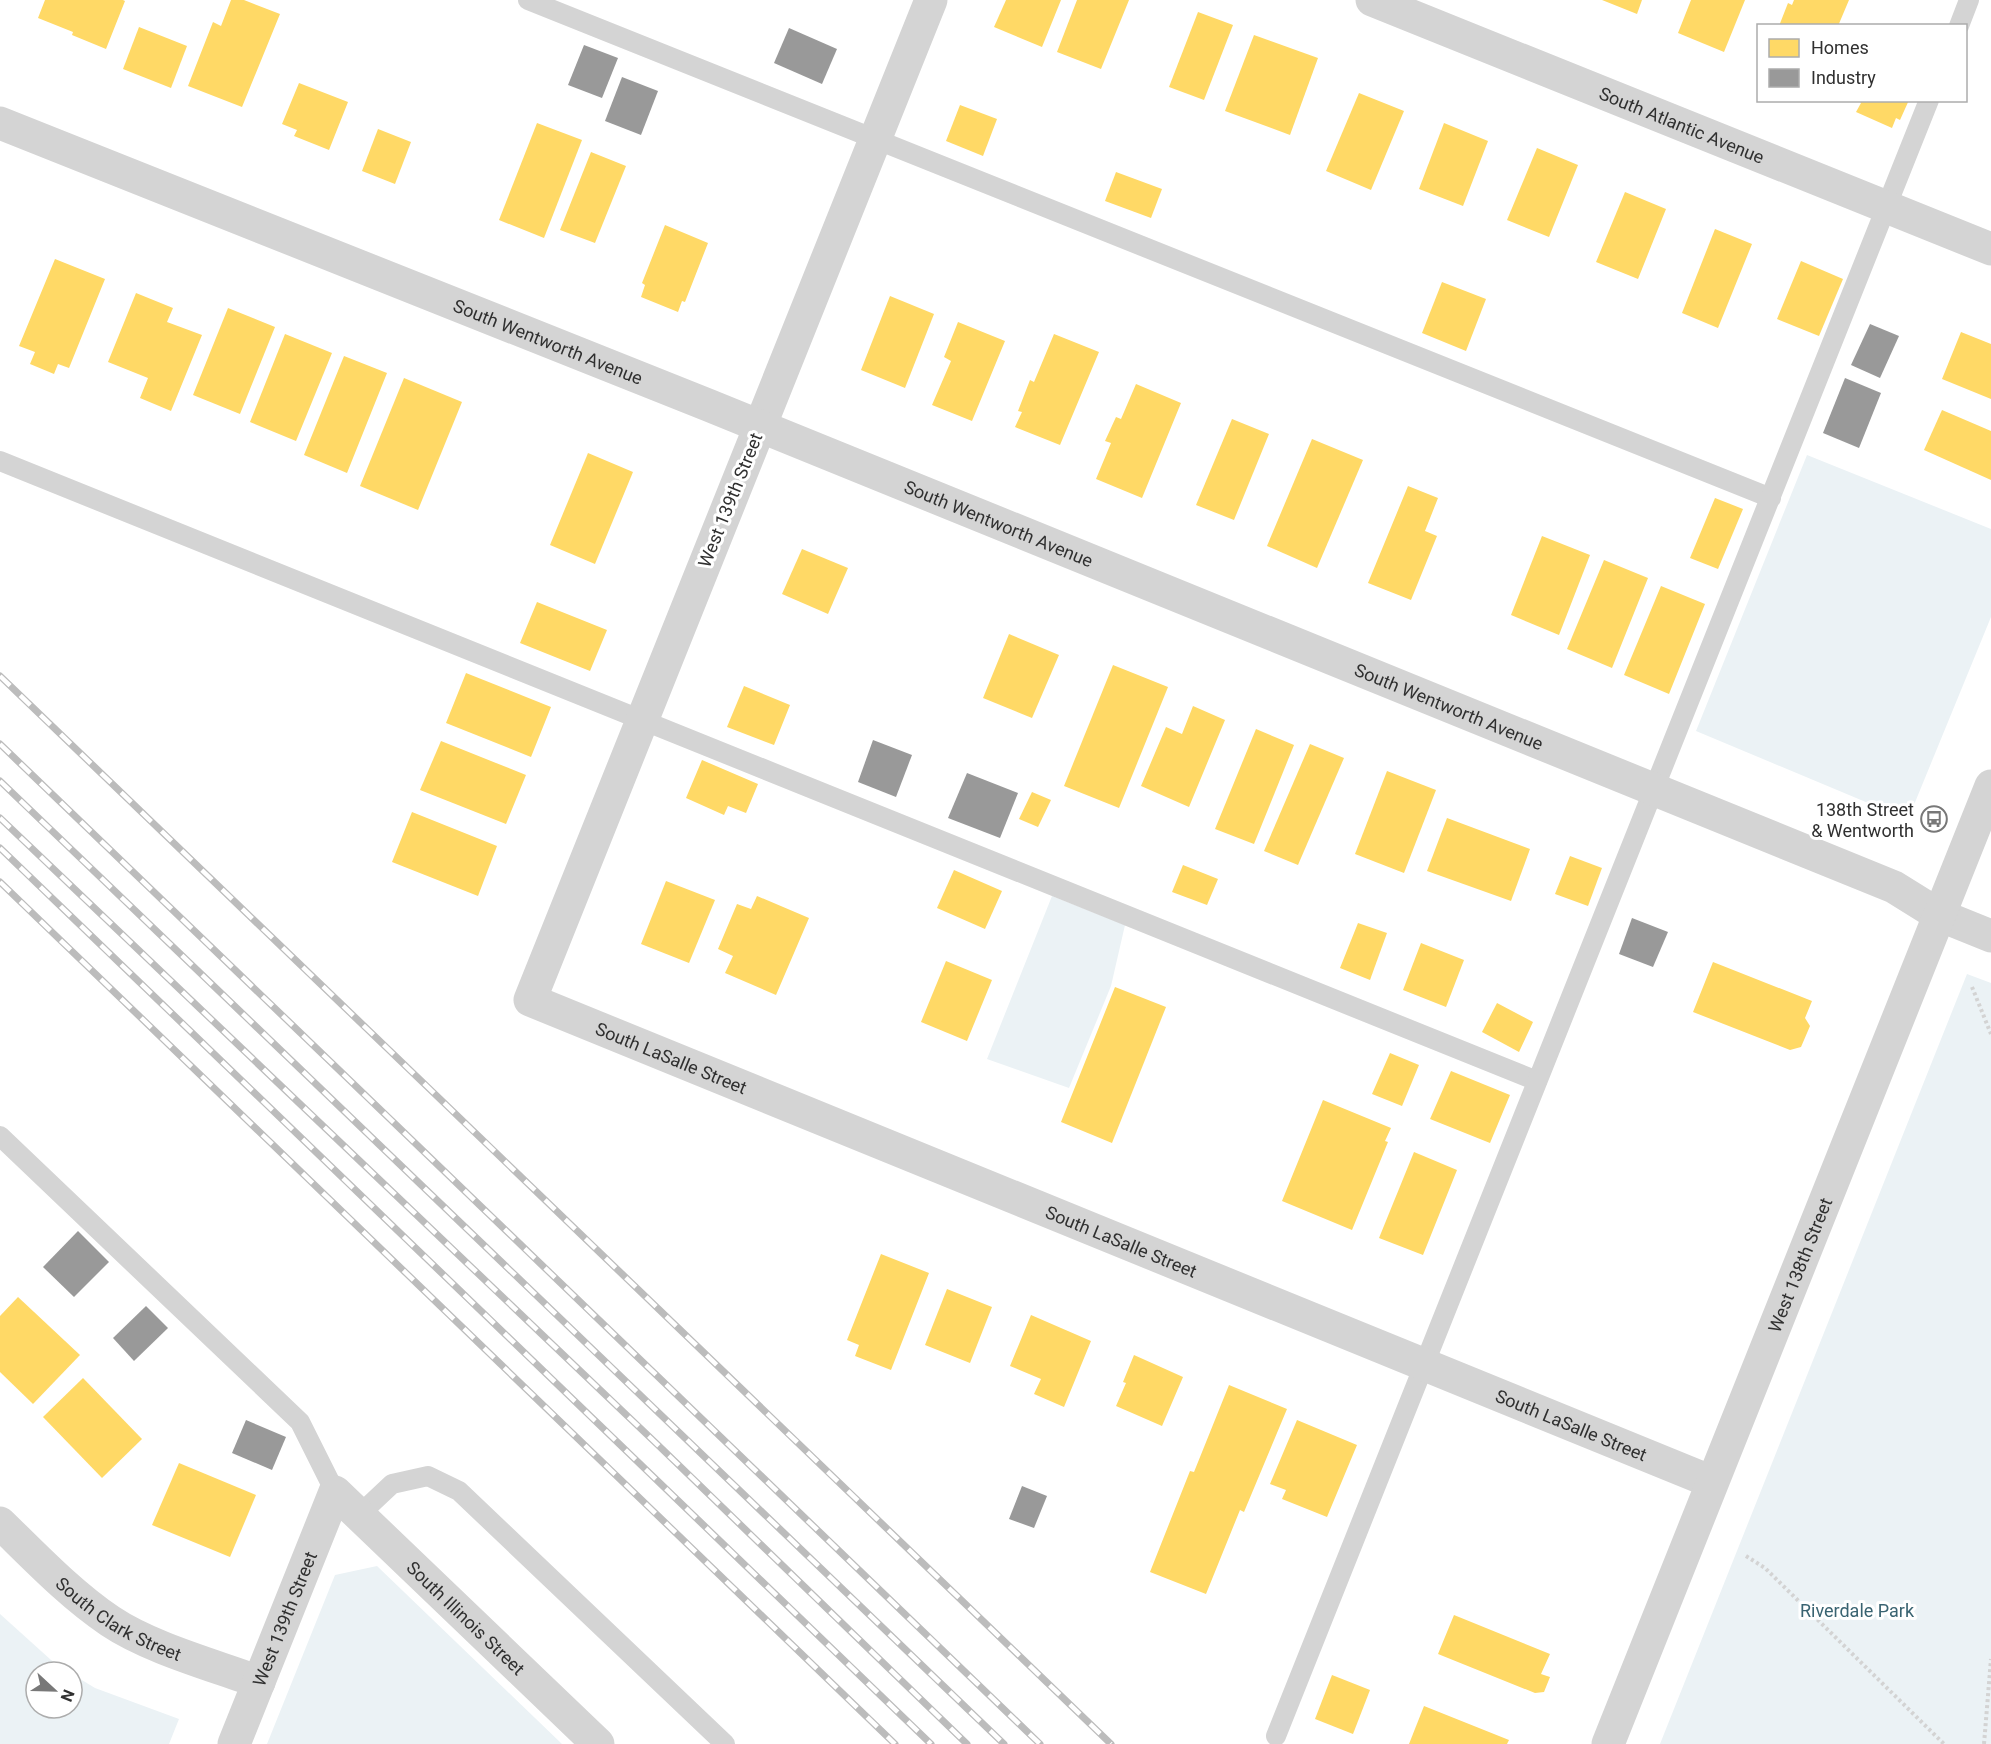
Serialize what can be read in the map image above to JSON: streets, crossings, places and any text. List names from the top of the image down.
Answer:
{
  "streets": {
    "street": [
      "South Atlantic Avenue",
      "South Wentworth Avenue",
      "West 139th Street",
      "South LaSalle Street",
      "West 138th Street",
      "South Clark Street",
      "South Illinois Street"
    ]
  },
  "crossings": [
    ["South Wentworth Avenue", "West 139th Street"],
    ["South Wentworth Avenue", "West 138th Street"],
    ["West 139th Street", "South LaSalle Street"],
    ["West 139th Street", "South Clark Street"],
    ["West 139th Street", "South Illinois Street"],
    ["South LaSalle Street", "West 138th Street"]
  ],
  "parks": ["Riverdale Park"],
  "places": {
    "bus stop": ["138th Street & Wentworth"]
  },
  "legend": ["Homes", "Industry"],
  "north": "right"
}
